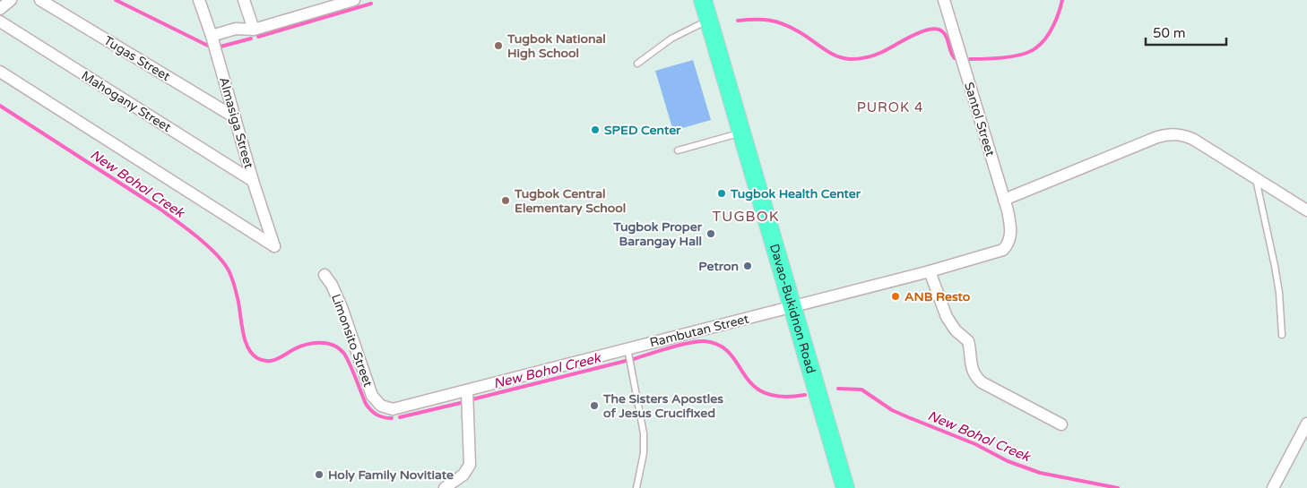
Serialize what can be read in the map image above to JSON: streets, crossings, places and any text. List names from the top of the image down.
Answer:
{
  "streets": {
    "highway": ["Davao-Bukidnon Road"],
    "street": [
      "Tugas Street",
      "Mahogany Street",
      "Santol Street",
      "Almasiga Street",
      "Rambutan Street",
      "Limonsito Street"
    ]
  },
  "crossings": [
    ["Tugas Street", "Almasiga Street"],
    ["Mahogany Street", "Almasiga Street"],
    ["Santol Street", "Rambutan Street"],
    ["Davao-Bukidnon Road", "Rambutan Street"],
    ["Rambutan Street", "Limonsito Street"]
  ],
  "districts": ["PUROK 4", "TUGBOK"],
  "water": ["New Bohol Creek"],
  "places": [
    "Tugbok National High School",
    "SPED Center",
    "Tugbok Health Center",
    "Tugbok Central Elementary School",
    "Tugbok Proper Barangay Hall",
    "Petron",
    "ANB Resto",
    "The Sisters Apostles of Jesus Crucifixed",
    "Holy Family Novitiate"
  ],
  "scale_bar": "50 m"
}
